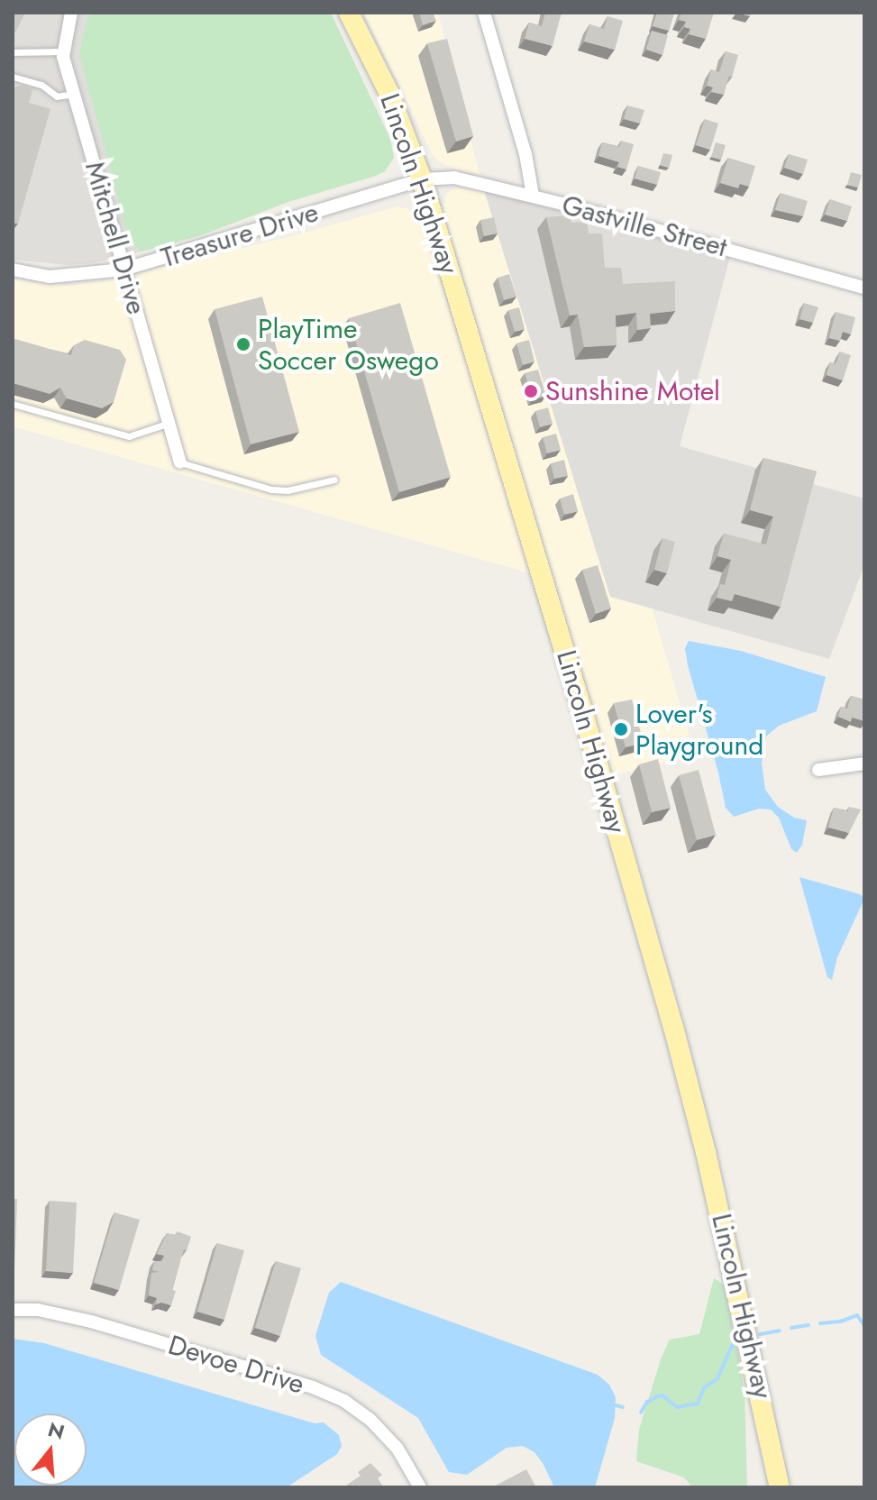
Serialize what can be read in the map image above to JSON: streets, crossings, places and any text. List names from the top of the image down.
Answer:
{
  "streets": {
    "main road": ["Lincoln Highway"],
    "street": [
      "Gastville Street",
      "Treasure Drive",
      "Mitchell Drive",
      "Devoe Drive"
    ]
  },
  "crossings": [
    ["Lincoln Highway", "Gastville Street"],
    ["Lincoln Highway", "Treasure Drive"],
    ["Gastville Street", "Treasure Drive"],
    ["Treasure Drive", "Mitchell Drive"]
  ],
  "places": ["PlayTime Soccer Oswego", "Sunshine Motel", "Lover's Playground"],
  "north": "top"
}
